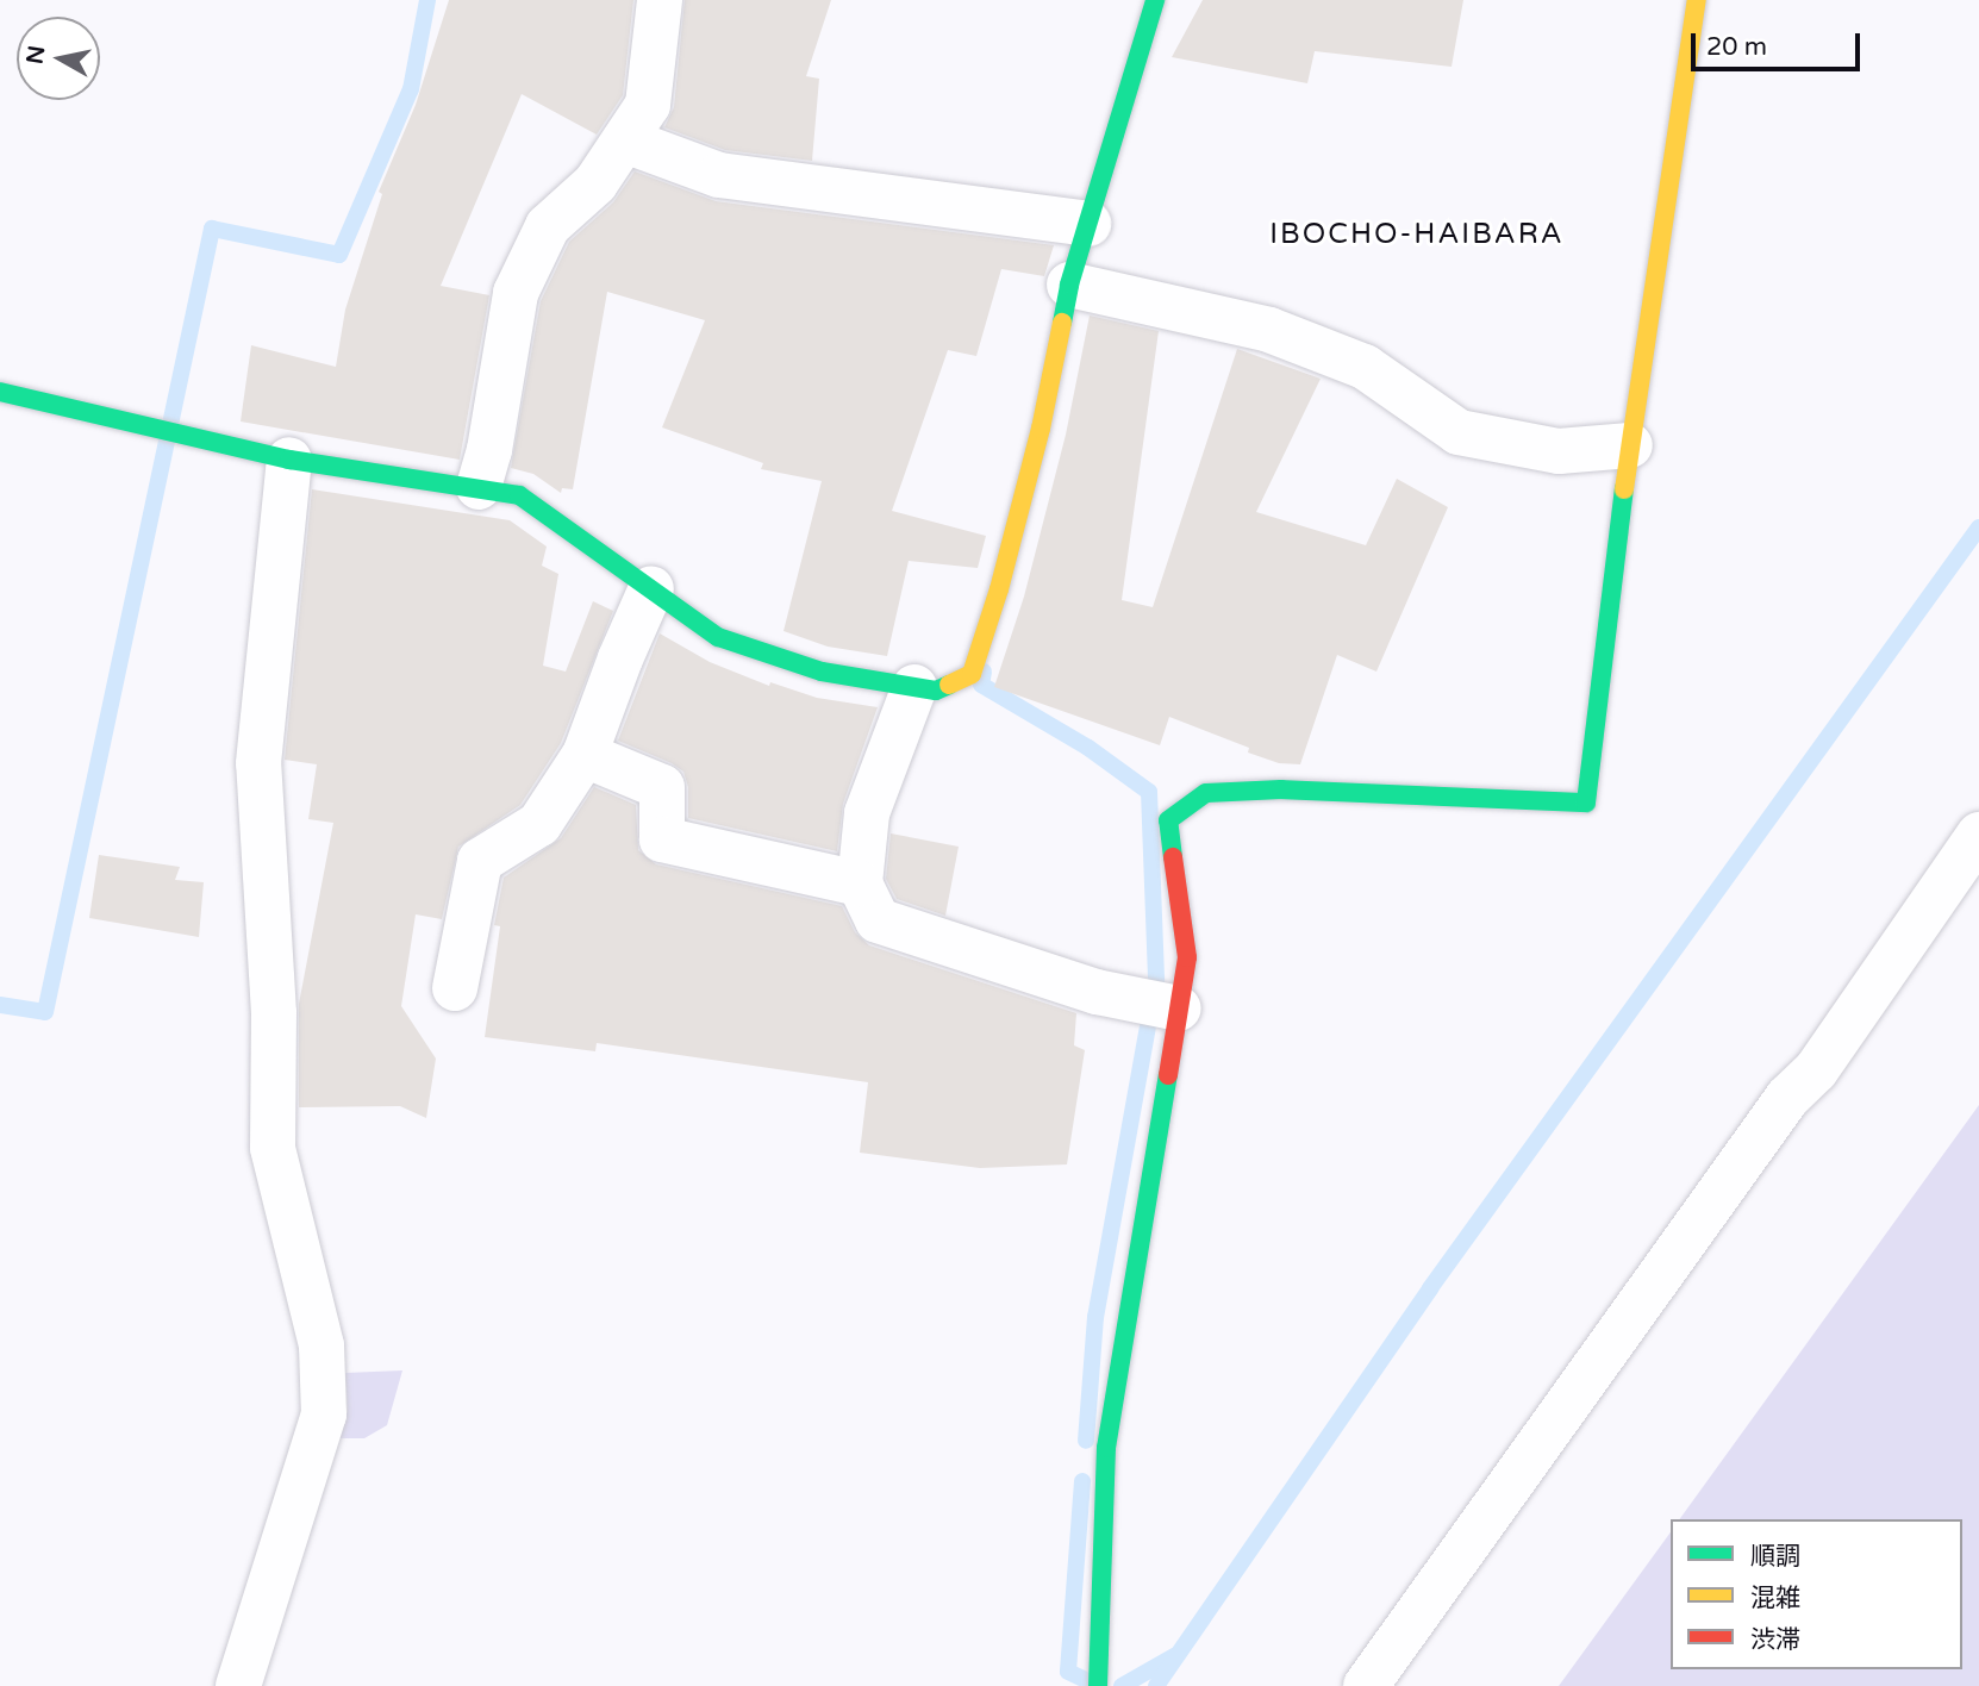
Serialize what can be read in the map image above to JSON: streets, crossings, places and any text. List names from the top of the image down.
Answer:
{
  "districts": ["IBOCHO-HAIBARA"],
  "legend": ["順調", "混雑", "渋滞"],
  "scale_bar": "20 m",
  "north": "left"
}
